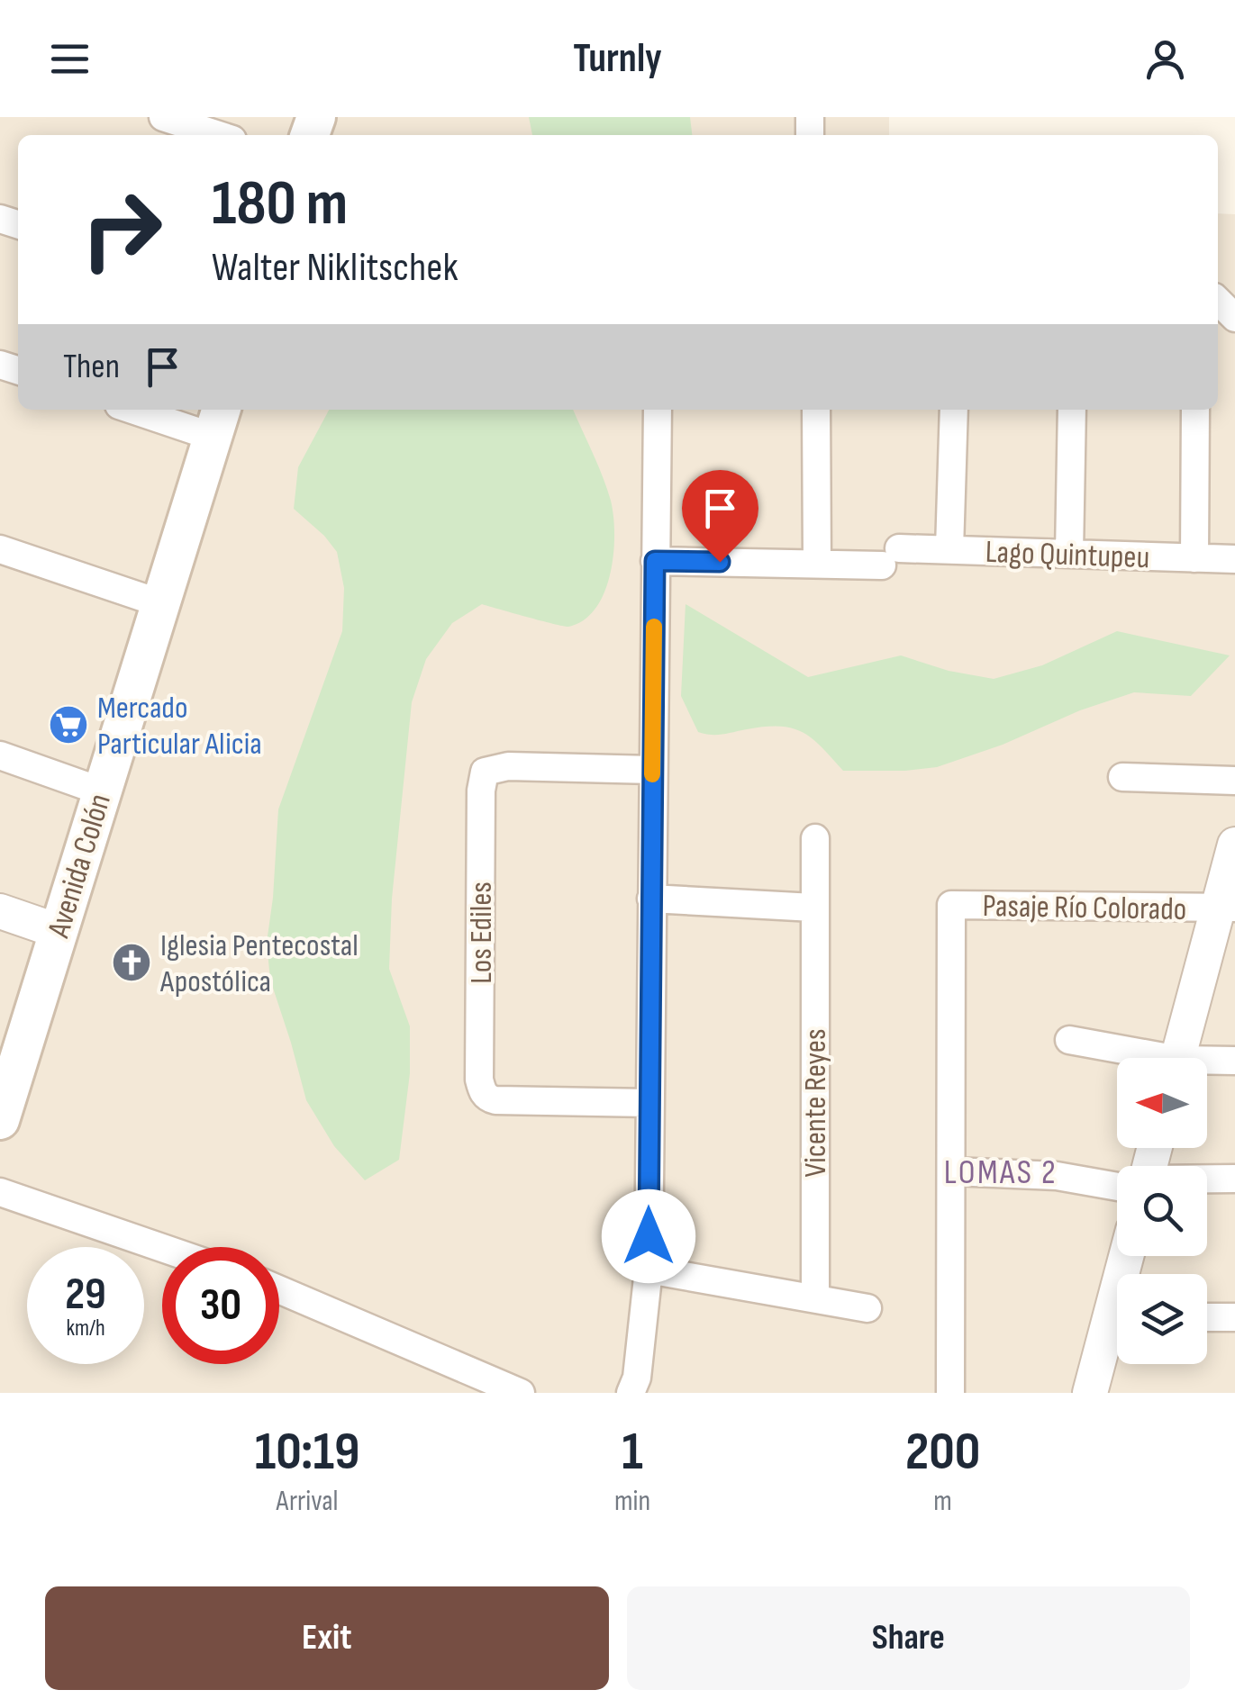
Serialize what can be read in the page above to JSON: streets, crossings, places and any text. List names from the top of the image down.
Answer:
{
  "streets": {
    "main road": ["Avenida Colón"],
    "street": [
      "Lago Quintupeu",
      "Pasaje Río Colorado",
      "Los Ediles",
      "Vicente Reyes"
    ]
  },
  "districts": ["LOMAS 2"],
  "places": {
    "supermarket": ["Mercado Particular Alicia"],
    "church": ["Iglesia Pentecostal Apostólica"]
  },
  "north": "left",
  "page": {
    "header": "Turnly",
    "turn": ["180 m", "Walter Niklitschek"],
    "then": "Then",
    "speed": "29 km/h",
    "limit": "30",
    "eta": [
      "10:19",
      "Arrival",
      "1",
      "min",
      "200",
      "m"
    ],
    "buttons": ["Exit", "Share"]
  }
}
